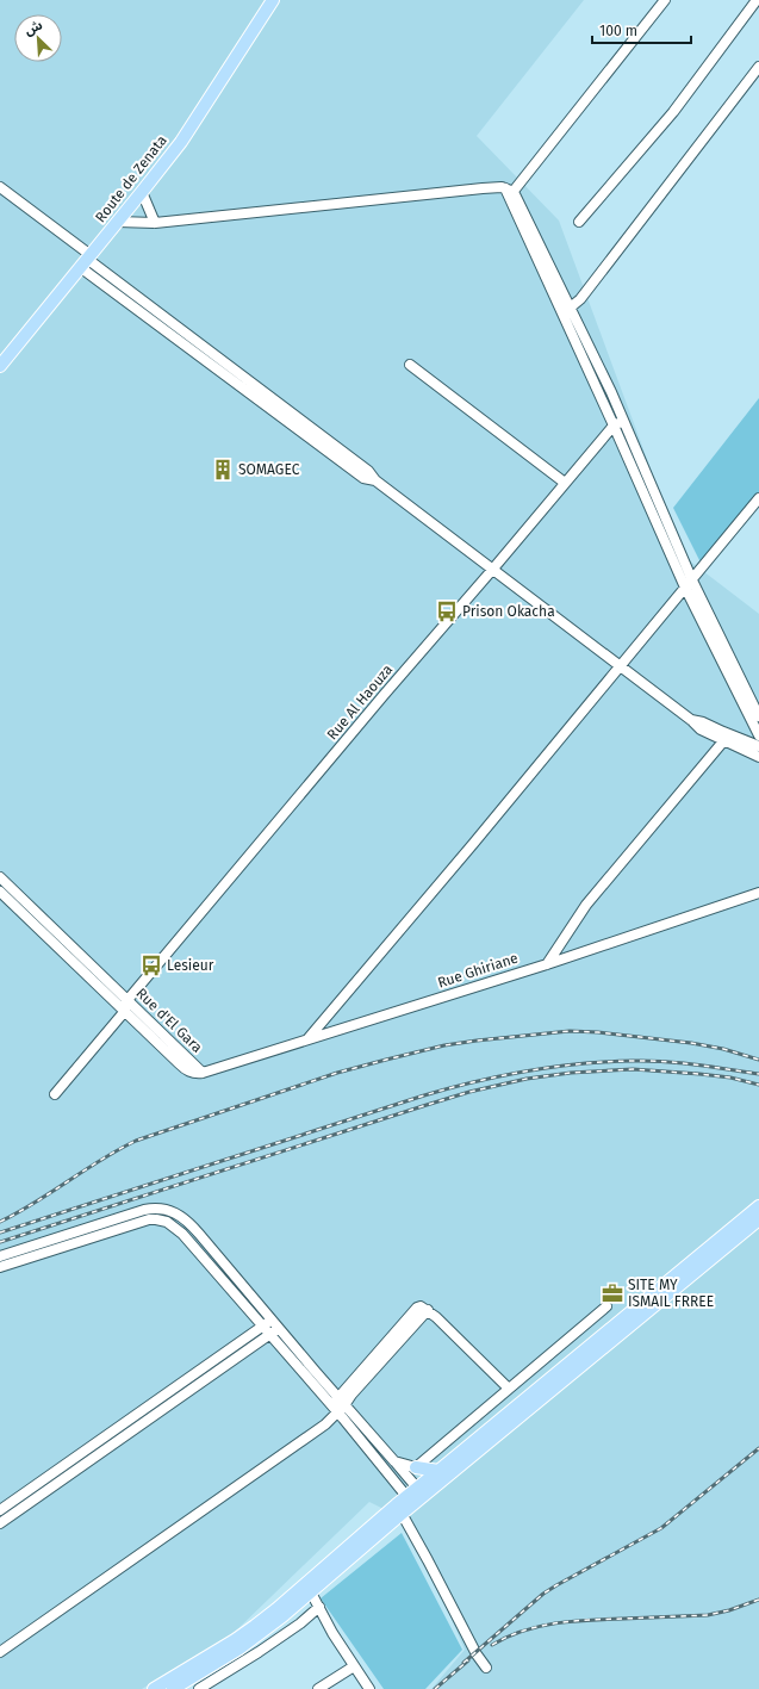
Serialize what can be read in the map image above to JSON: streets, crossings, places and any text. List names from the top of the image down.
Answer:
{
  "streets": {
    "main road": ["Route de Zenata"],
    "street": ["Rue Al Haouza", "Rue Ghiriane", "Rue d'El Gara"]
  },
  "crossings": [
    ["Rue Al Haouza", "Rue d'El Gara"],
    ["Rue Ghiriane", "Rue d'El Gara"]
  ],
  "places": {
    "building": ["SOMAGEC"],
    "bus stop": ["Prison Okacha", "Lesieur"],
    "office": ["SITE MY ISMAIL FRREE"]
  },
  "scale_bar": "100 m",
  "north": "top left"
}
